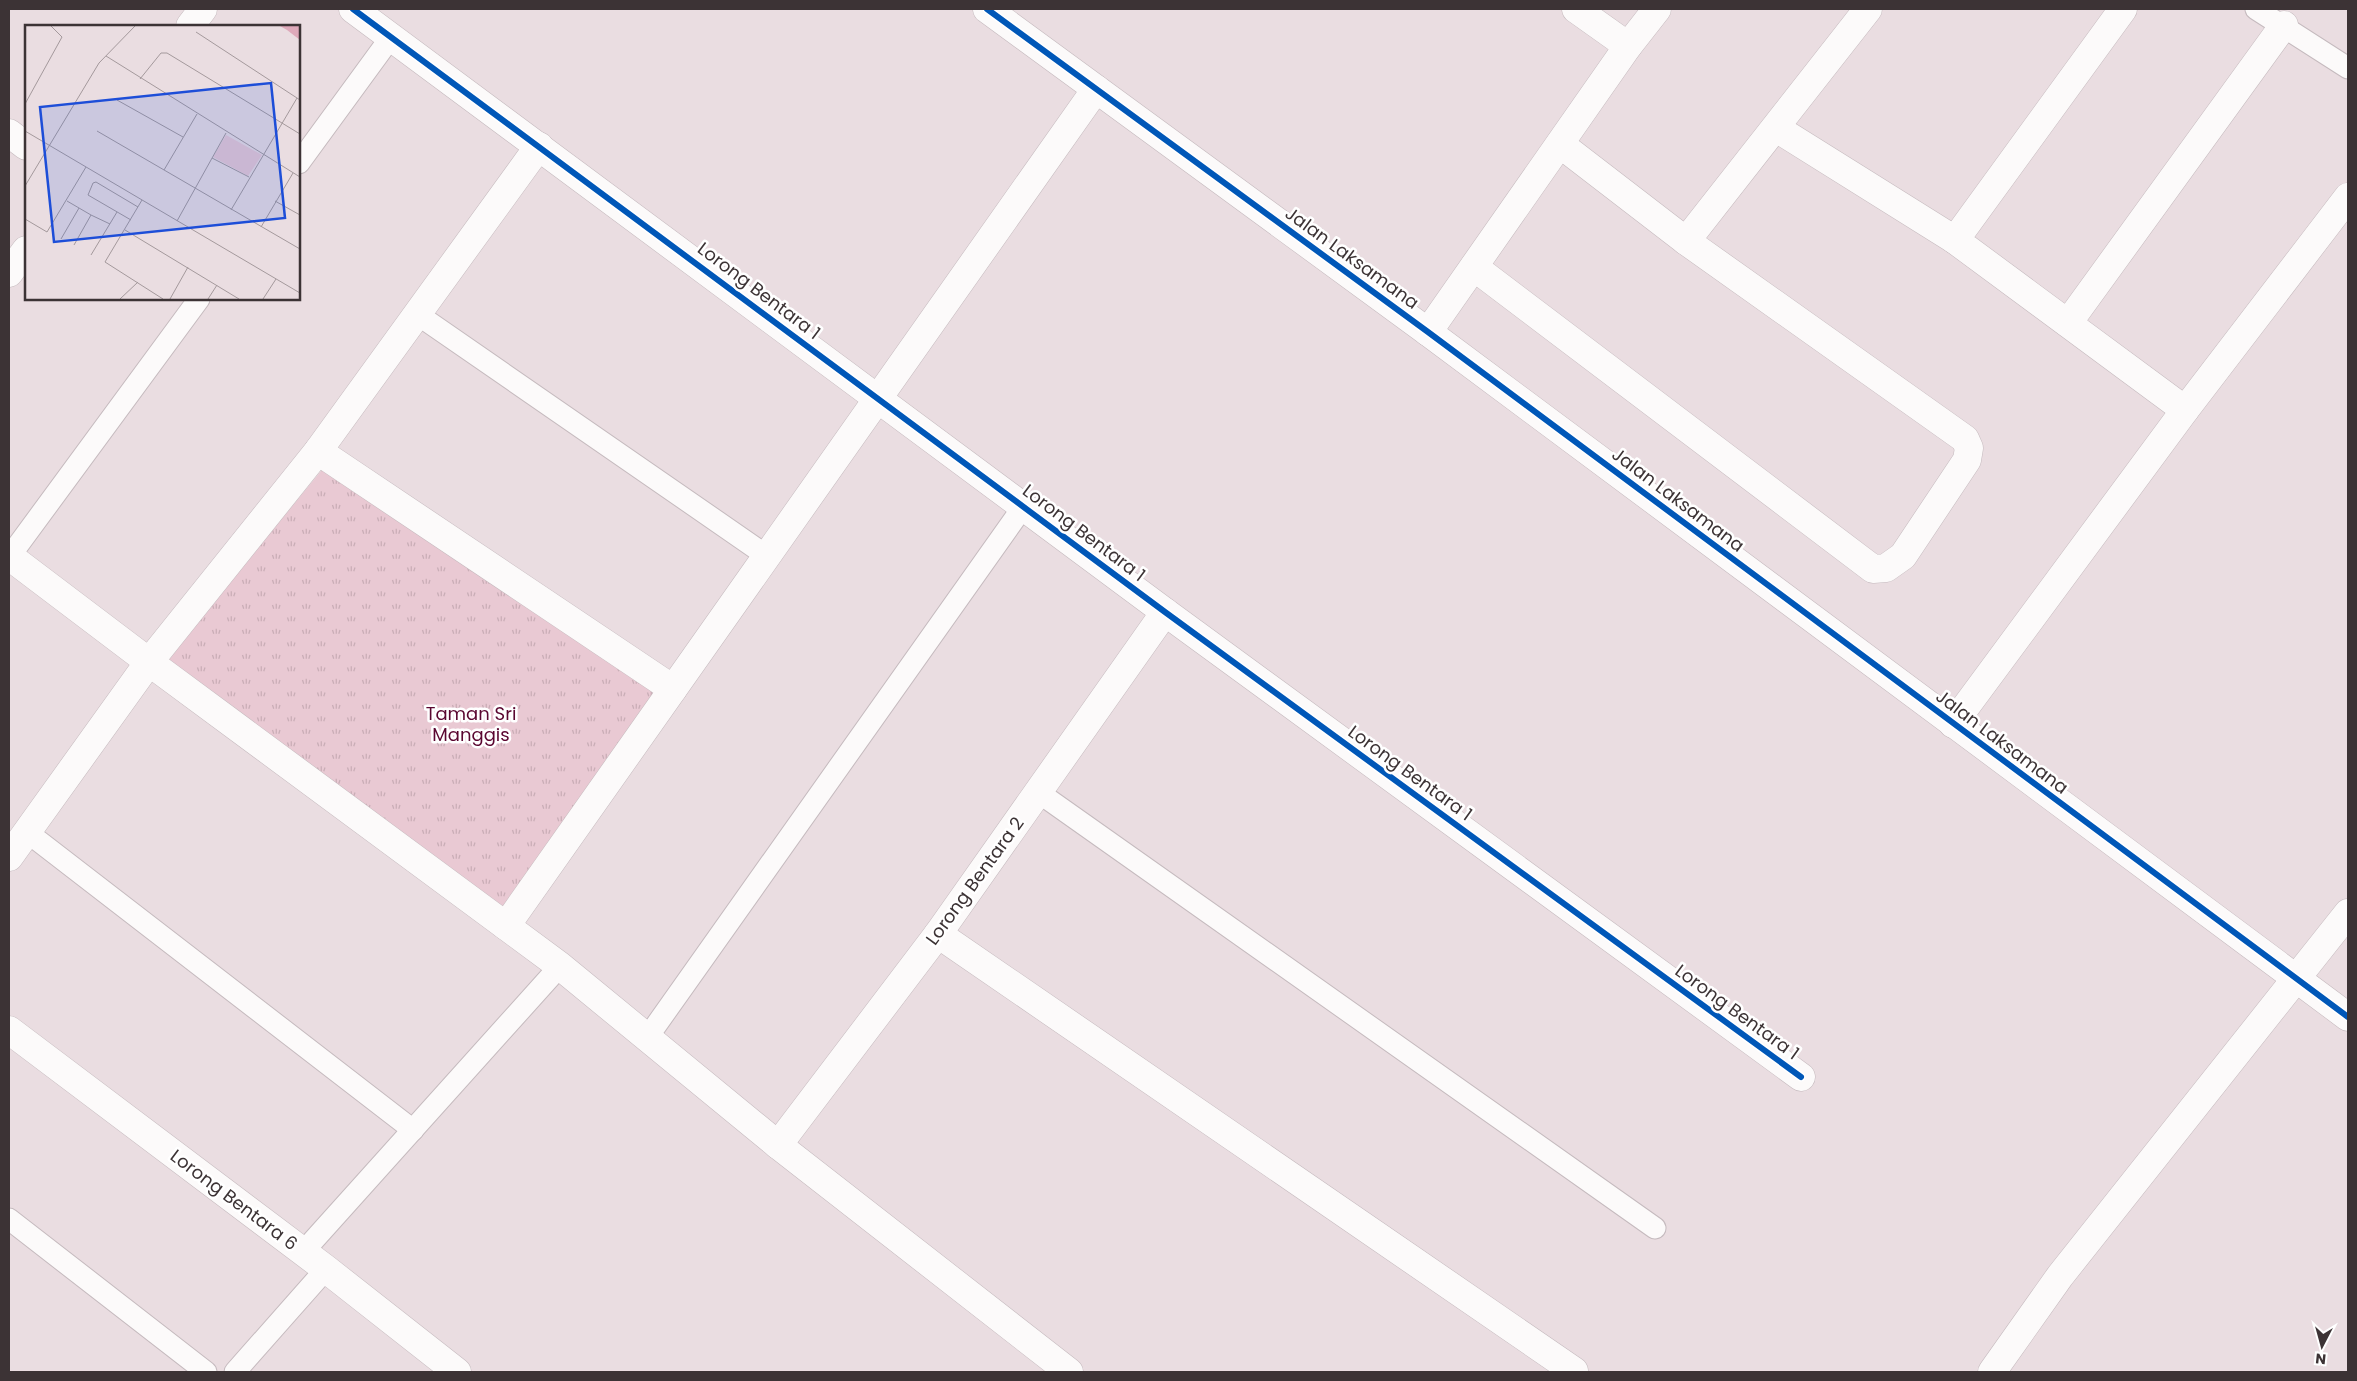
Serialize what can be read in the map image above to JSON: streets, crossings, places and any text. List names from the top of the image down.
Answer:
{
  "streets": {
    "street": [
      "Jalan Laksamana",
      "Lorong Bentara 1",
      "Lorong Bentara 2",
      "Lorong Bentara 6"
    ]
  },
  "crossings": [
    ["Lorong Bentara 1", "Lorong Bentara 2"]
  ],
  "parks": ["Taman Sri Manggis"],
  "north": "bottom"
}
